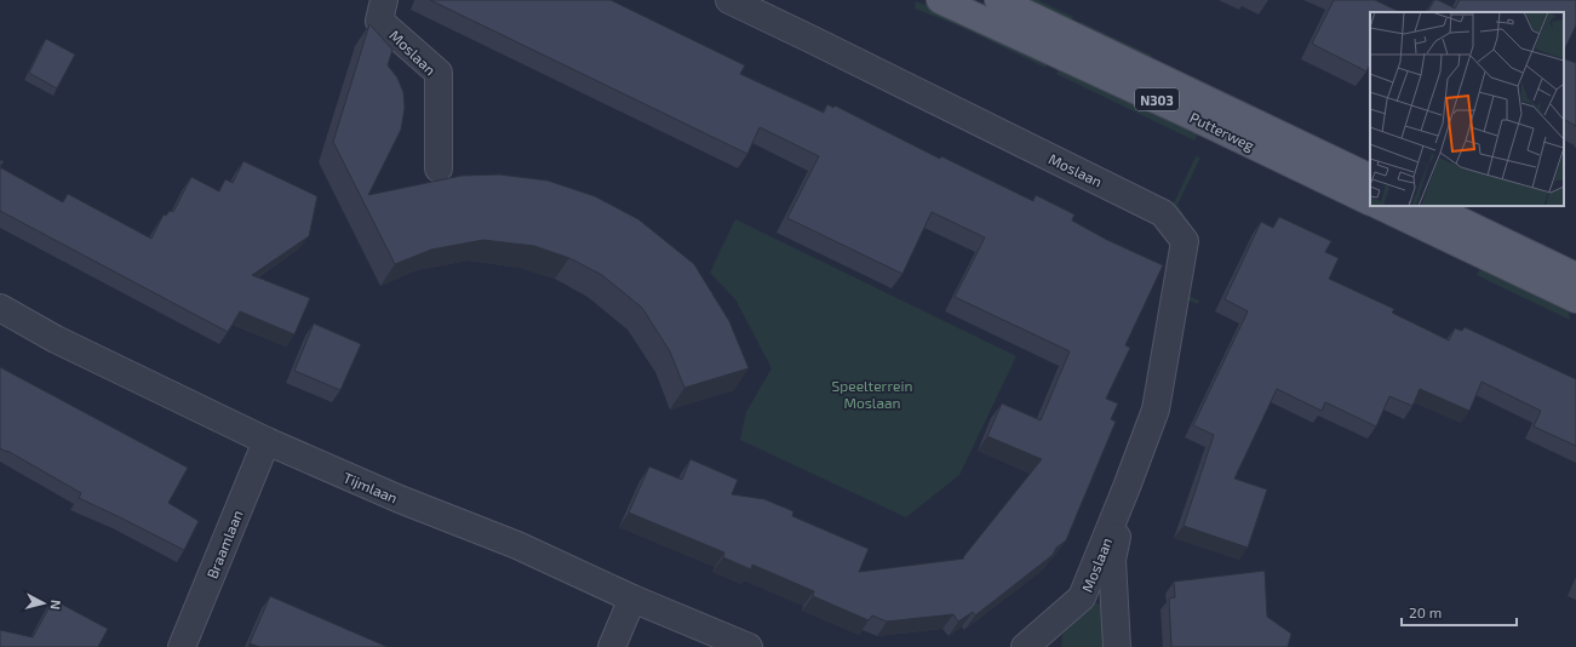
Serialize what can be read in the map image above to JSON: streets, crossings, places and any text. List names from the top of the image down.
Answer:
{
  "streets": {
    "main road": ["N303", "Putterweg"],
    "street": ["Moslaan", "Tijmlaan", "Braamlaan"]
  },
  "crossings": [
    ["Tijmlaan", "Braamlaan"]
  ],
  "parks": ["Speelterrein Moslaan"],
  "scale_bar": "20 m",
  "north": "right"
}
